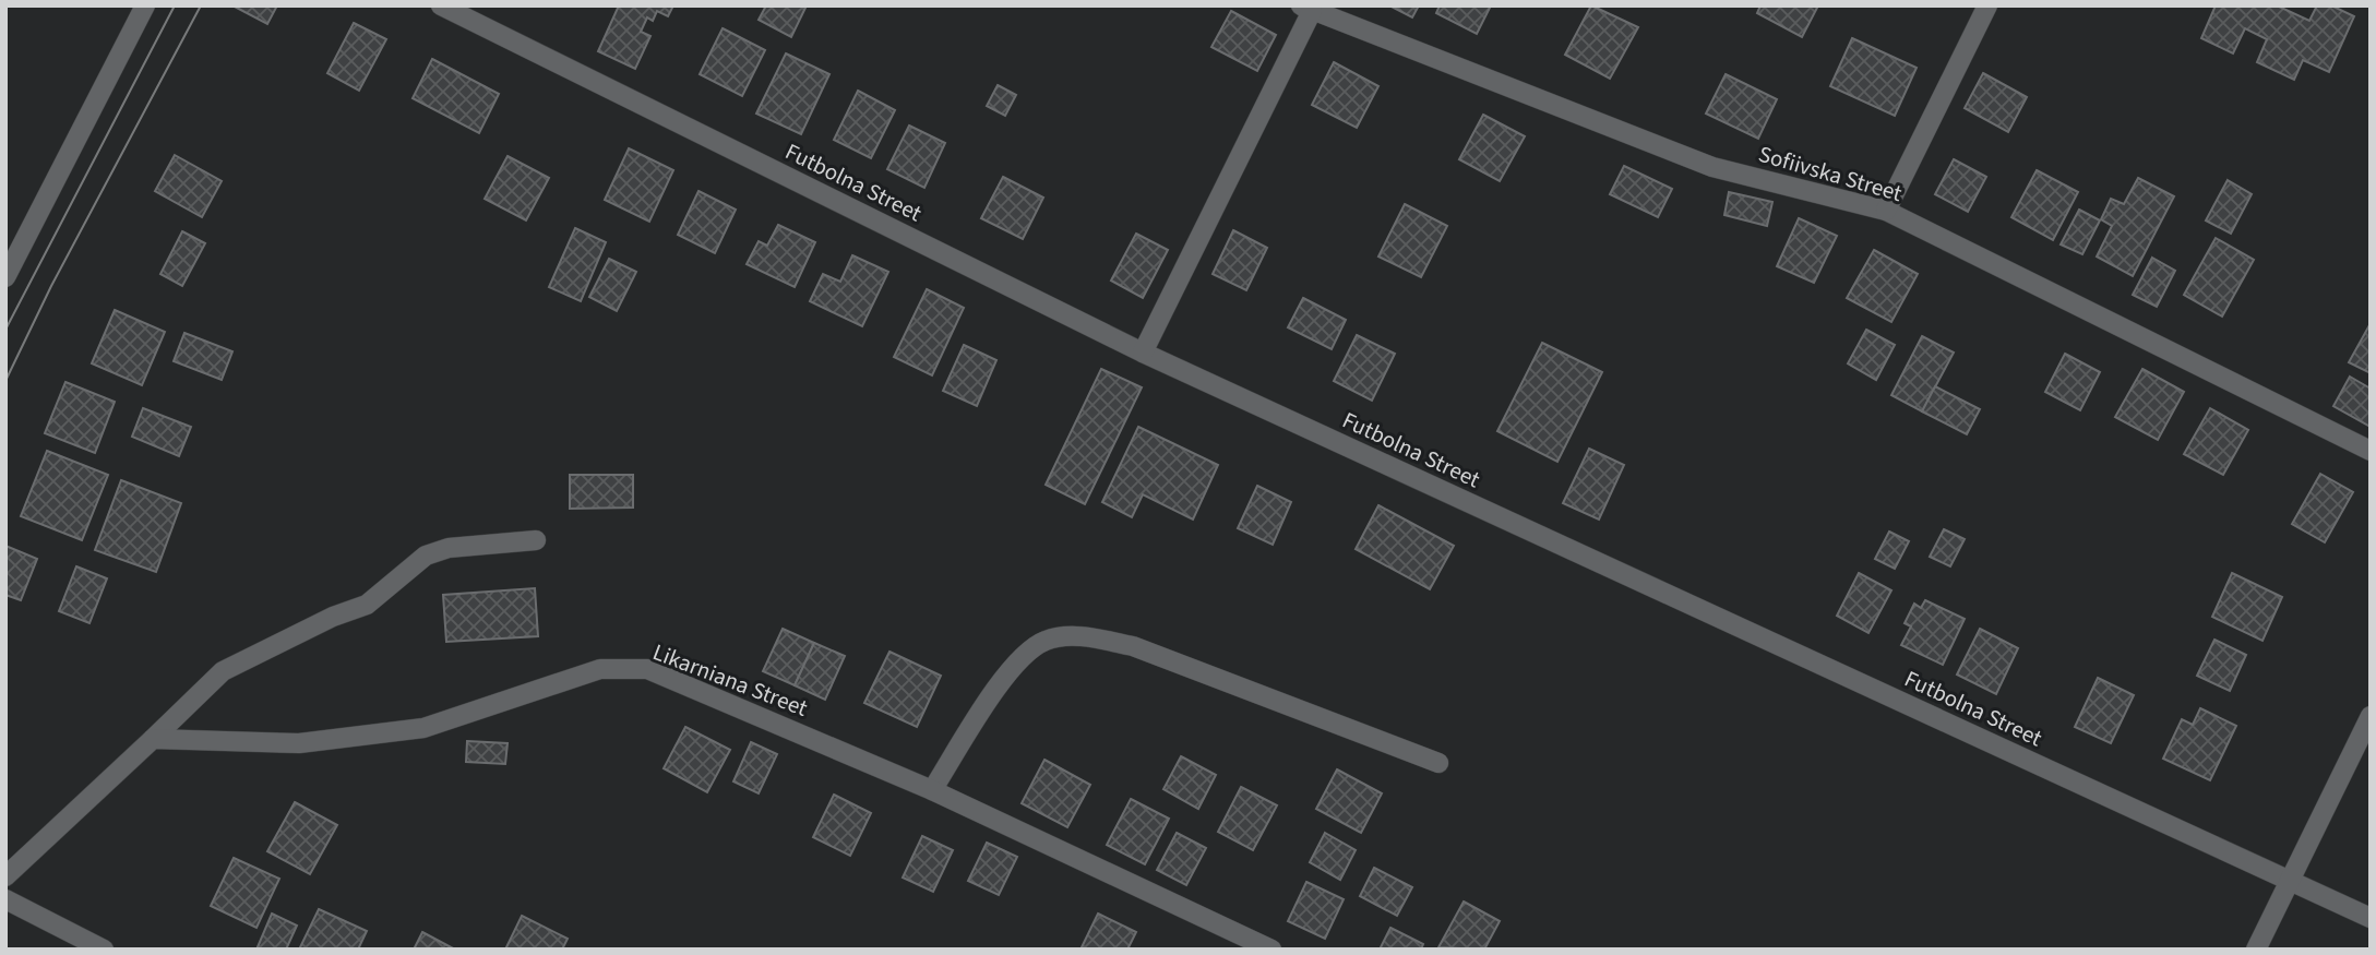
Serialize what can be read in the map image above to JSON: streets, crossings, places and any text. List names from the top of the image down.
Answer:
{
  "streets": {
    "street": ["Sofiivska Street", "Futbolna Street", "Likarniana Street"]
  }
}
